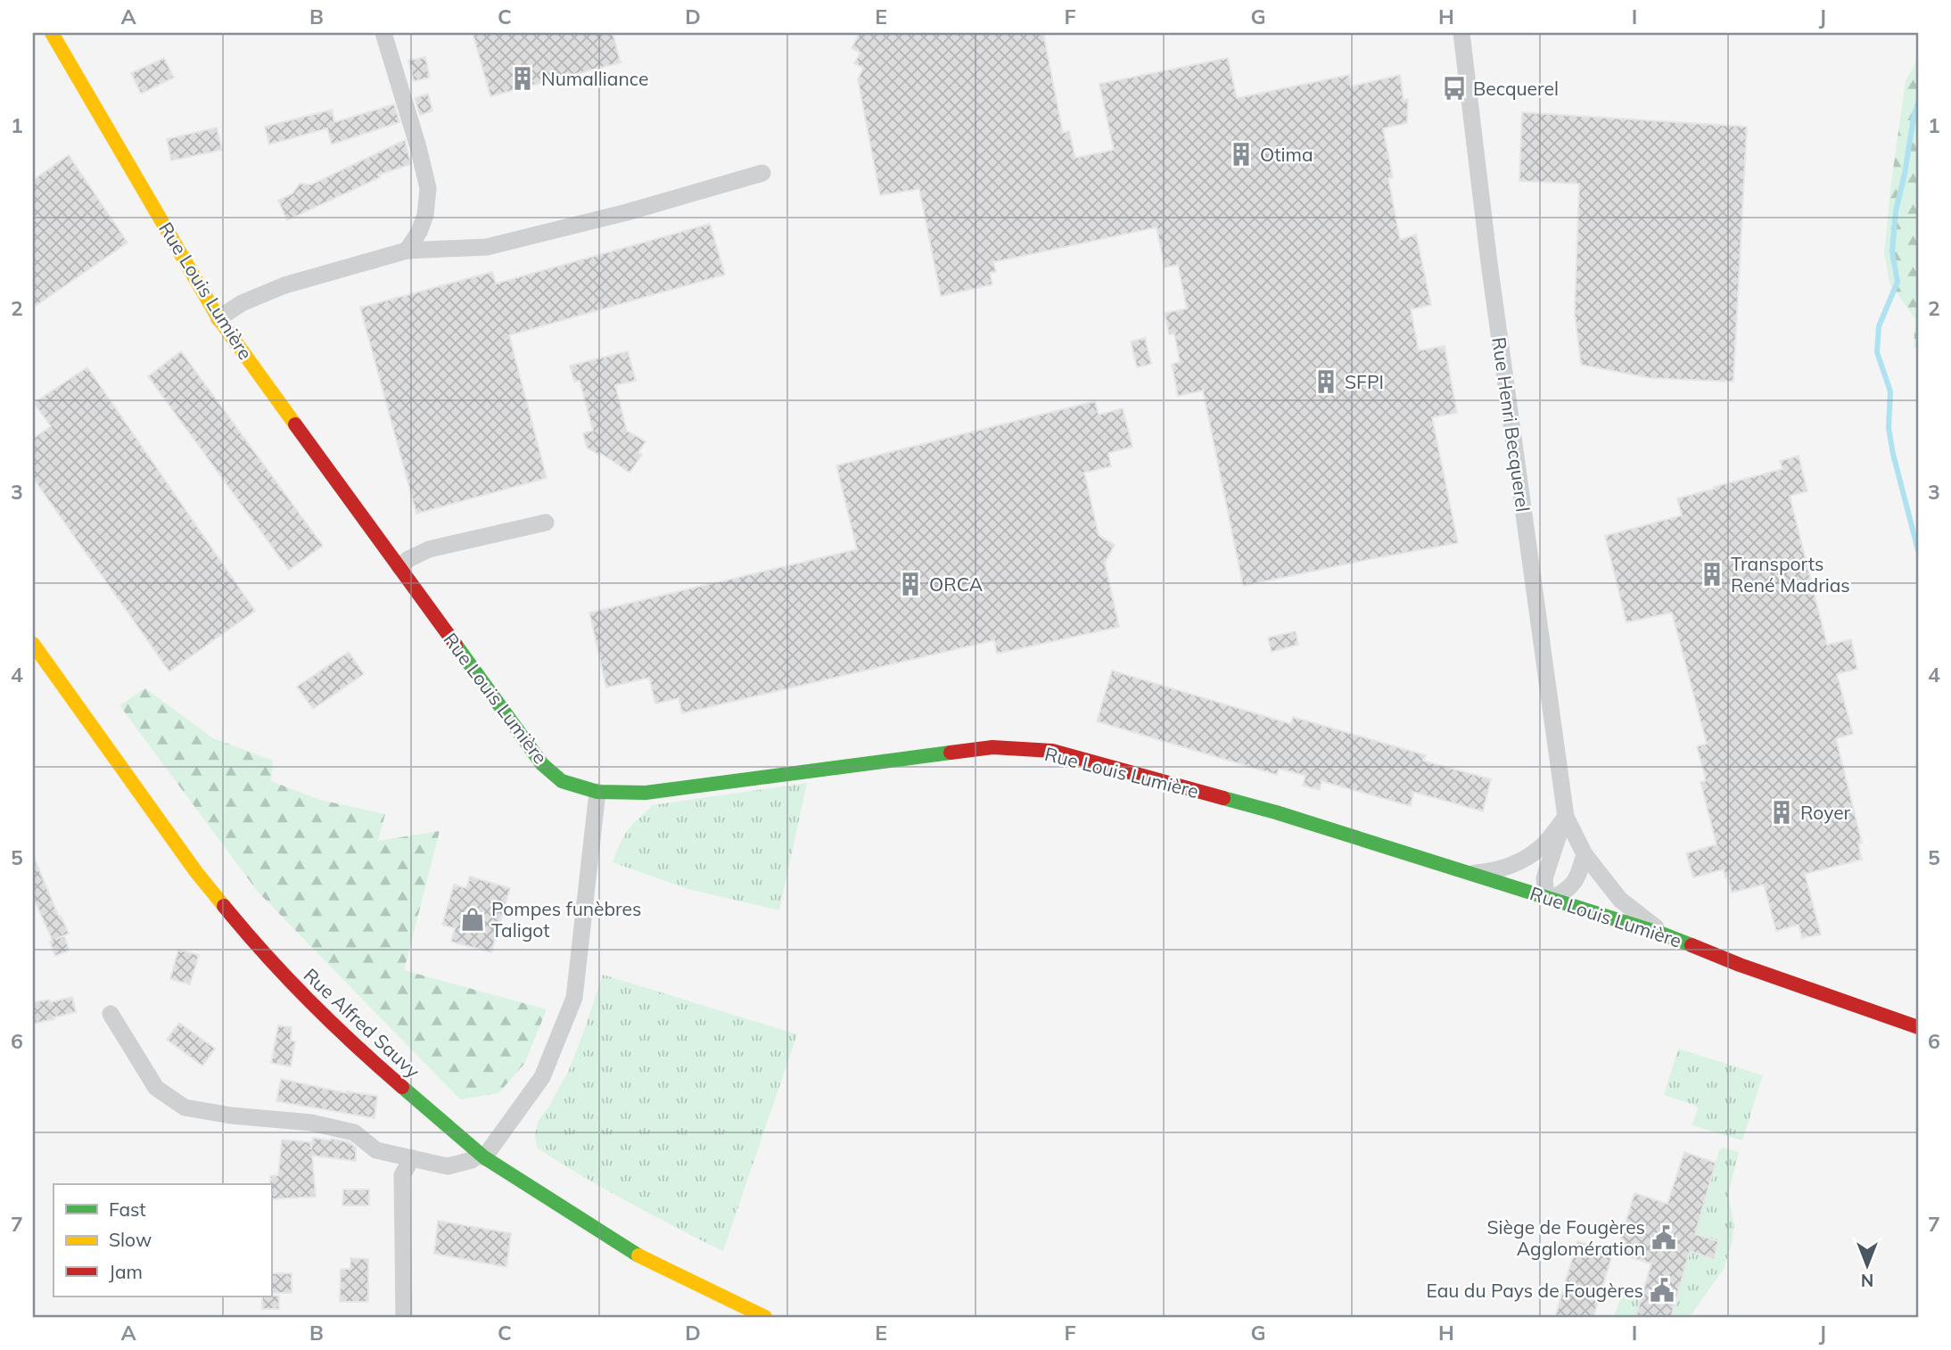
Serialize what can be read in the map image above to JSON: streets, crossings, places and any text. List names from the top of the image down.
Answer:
{
  "streets": {
    "street": ["Rue Louis Lumière", "Rue Henri Becquerel", "Rue Alfred Sauvy"]
  },
  "crossings": [
    ["Rue Louis Lumière", "Rue Henri Becquerel"]
  ],
  "places": {
    "building": [
      "Numalliance",
      "Otima",
      "SFPI",
      "Transports René Madrias",
      "ORCA",
      "Royer"
    ],
    "bus stop": ["Becquerel"],
    "shop": ["Pompes funèbres Taligot"],
    "public building": ["Siège de Fougères Agglomération", "Eau du Pays de Fougères"]
  },
  "legend": ["Fast", "Slow", "Jam"],
  "north": "bottom",
  "grid": {
    "columns": [
      "A",
      "B",
      "C",
      "D",
      "E",
      "F",
      "G",
      "H",
      "I",
      "J"
    ],
    "rows": [
      "1",
      "2",
      "3",
      "4",
      "5",
      "6",
      "7"
    ]
  }
}
